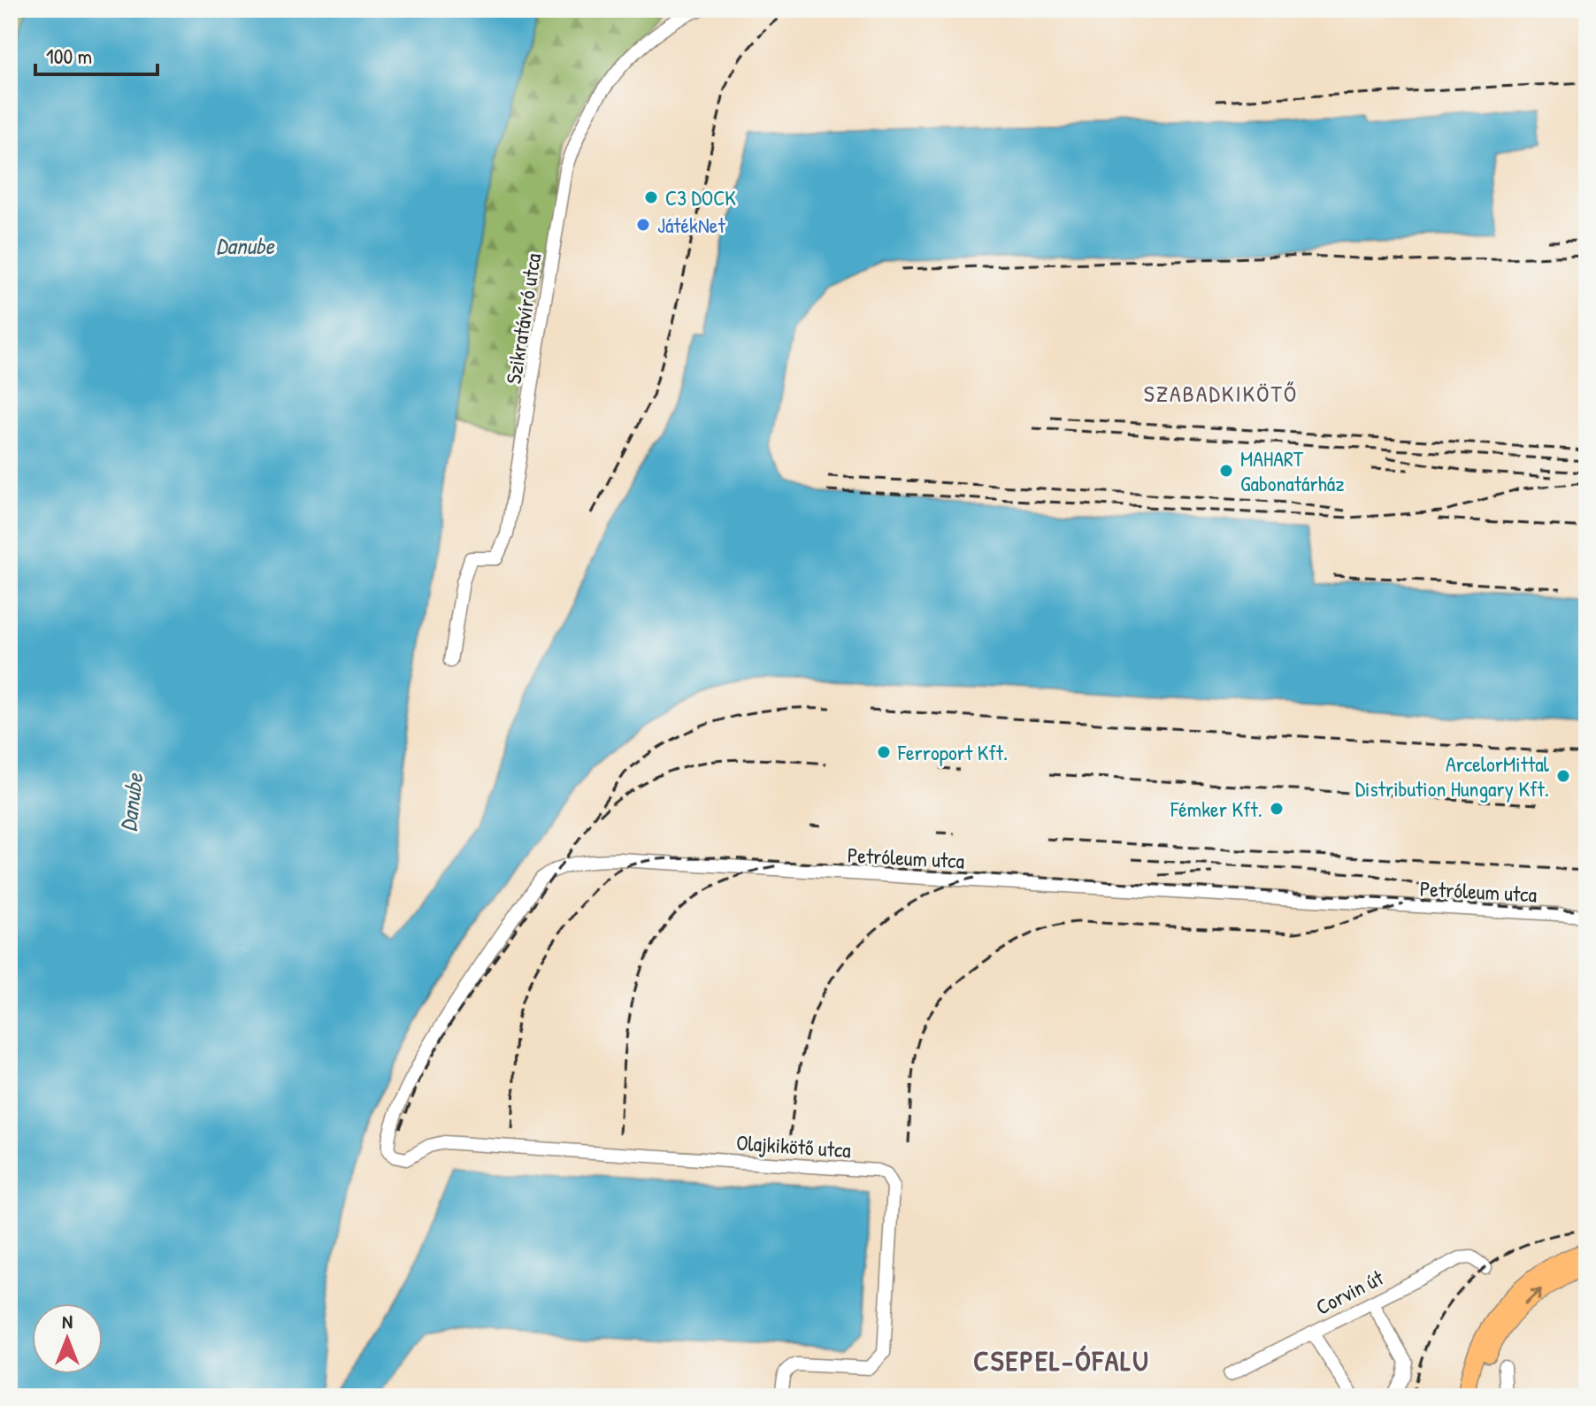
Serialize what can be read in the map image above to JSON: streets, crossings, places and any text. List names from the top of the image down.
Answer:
{
  "streets": {
    "street": [
      "Szikratávíró utca",
      "Petróleum utca",
      "Olajkikötő utca",
      "Corvin út"
    ]
  },
  "crossings": [
    ["Petróleum utca", "Olajkikötő utca"]
  ],
  "districts": ["SZABADKIKÖTŐ", "CSEPEL-ÓFALU"],
  "water": ["Danube"],
  "places": [
    "C3 DOCK",
    "JátékNet",
    "MAHART Gabonatárház",
    "Ferroport Kft.",
    "ArcelorMittal Distribution Hungary Kft.",
    "Fémker Kft."
  ],
  "scale_bar": "100 m",
  "north": "top"
}
